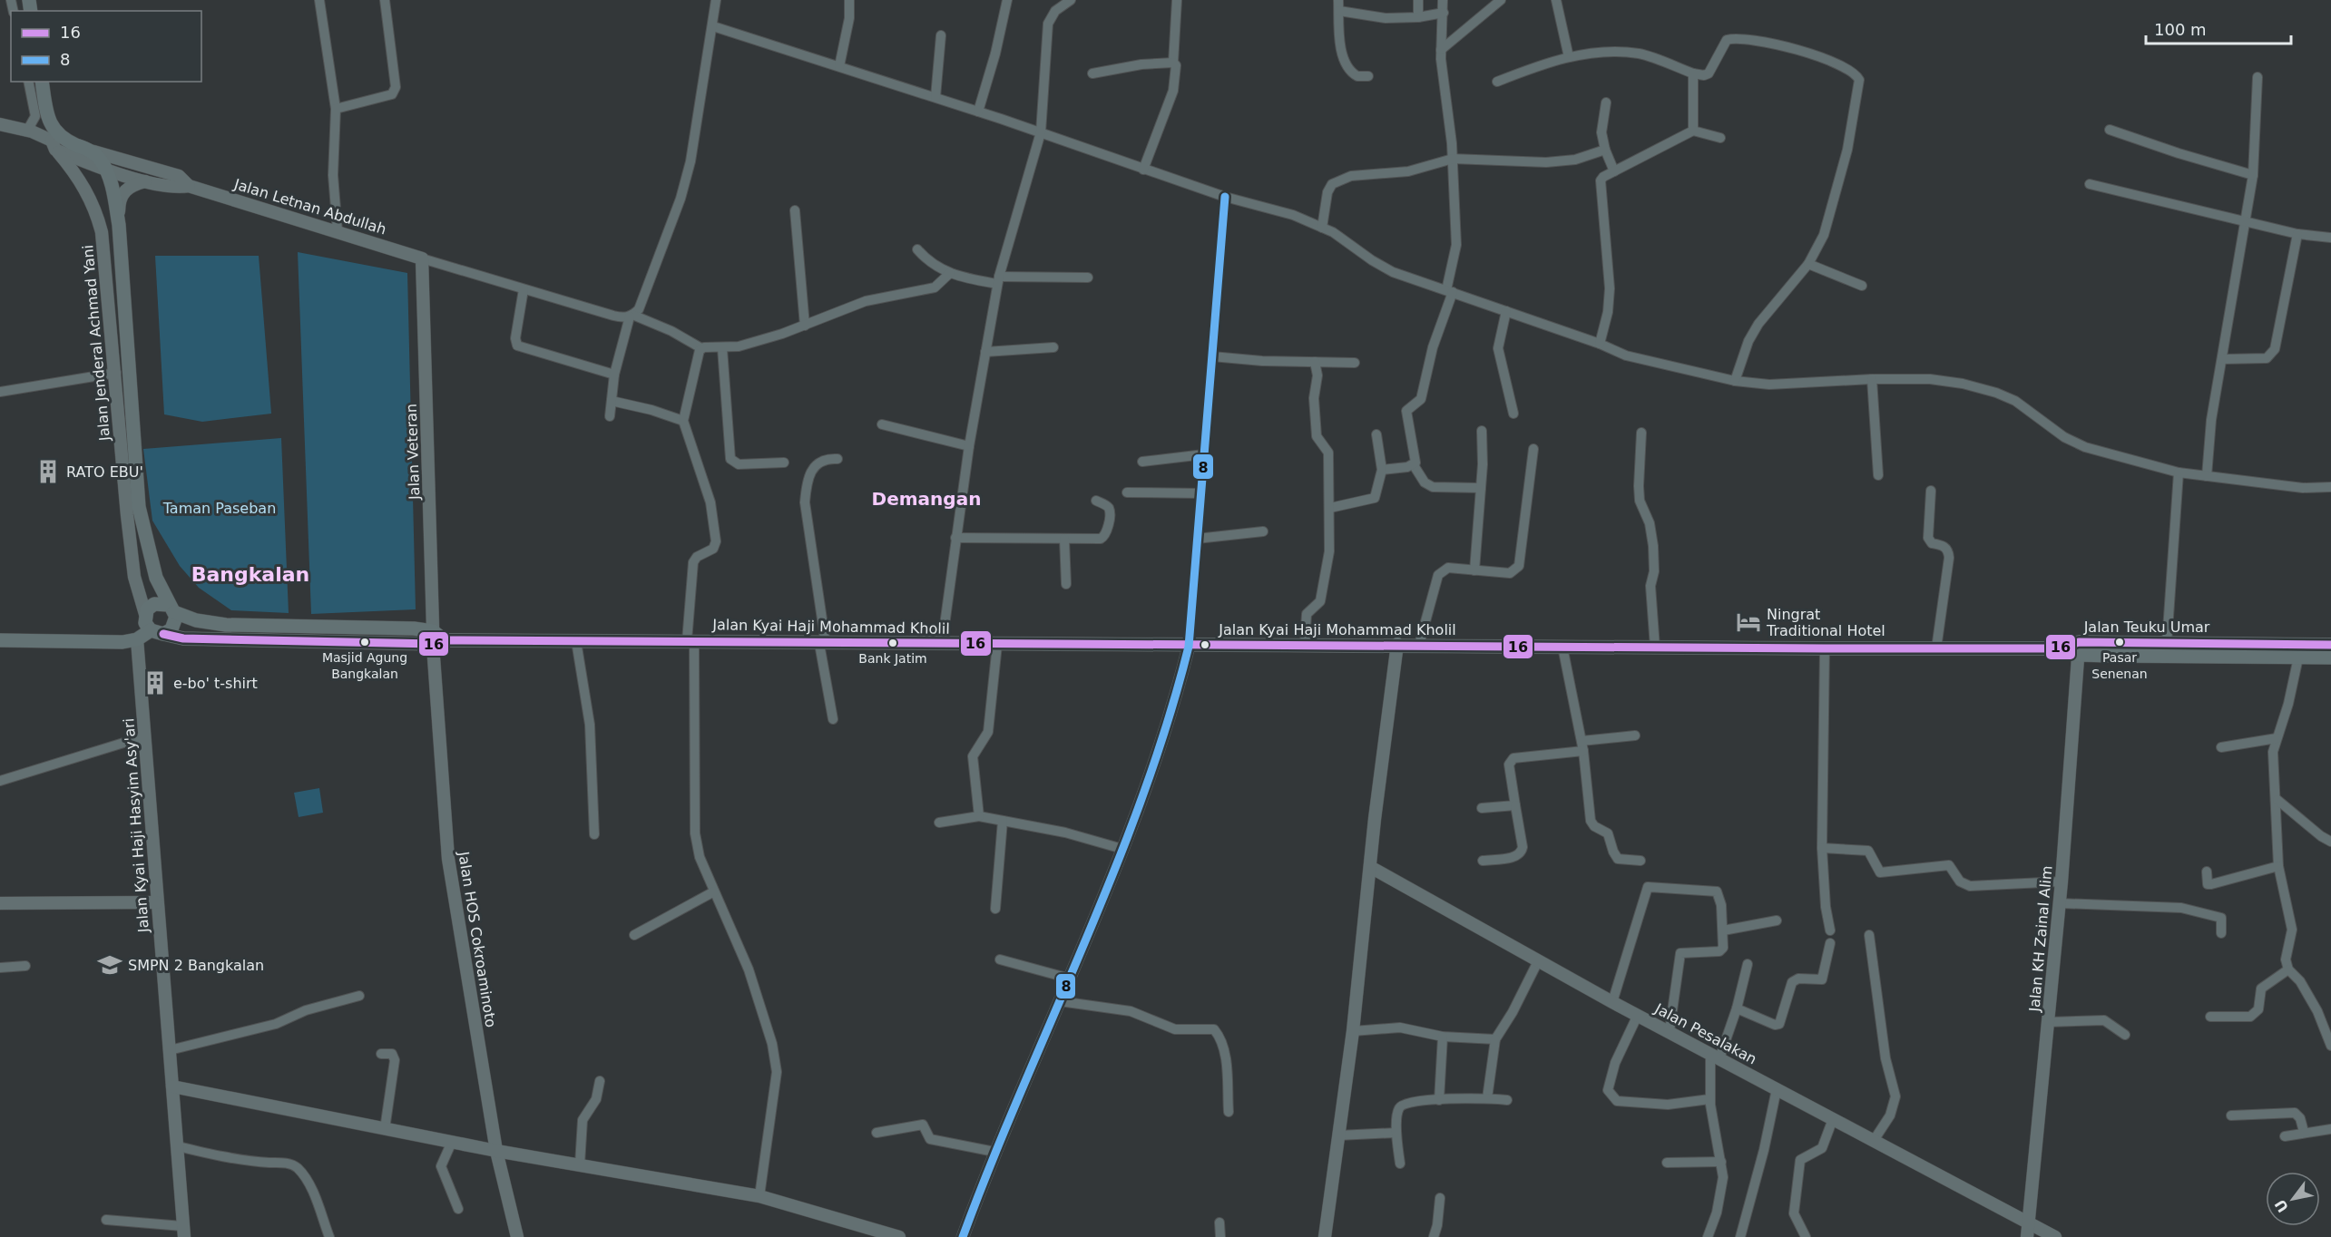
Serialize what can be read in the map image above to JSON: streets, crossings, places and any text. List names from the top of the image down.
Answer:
{
  "streets": {
    "main road": ["Jalan Jenderal Achmad Yani", "Jalan Kyai Haji Mohammad Kholil", "Jalan Teuku Umar"],
    "street": [
      "Jalan Letnan Abdullah",
      "Jalan Veteran",
      "Jalan Kyai Haji Hasyim Asy'ari",
      "Jalan KH Zainal Alim",
      "Jalan HOS Cokroaminoto",
      "Jalan Pesalakan"
    ]
  },
  "crossings": [
    ["Jalan Letnan Abdullah", "Jalan Jenderal Achmad Yani"],
    ["Jalan Letnan Abdullah", "Jalan Veteran"],
    ["Jalan Veteran", "Jalan Kyai Haji Mohammad Kholil"],
    ["Jalan Veteran", "Jalan HOS Cokroaminoto"],
    ["Jalan Kyai Haji Mohammad Kholil", "Jalan Teuku Umar"],
    ["Jalan Kyai Haji Mohammad Kholil", "Jalan KH Zainal Alim"],
    ["Jalan Kyai Haji Mohammad Kholil", "Jalan HOS Cokroaminoto"],
    ["Jalan Teuku Umar", "Jalan KH Zainal Alim"],
    ["Jalan KH Zainal Alim", "Jalan Pesalakan"]
  ],
  "districts": ["Demangan", "Bangkalan"],
  "parks": ["Taman Paseban"],
  "places": {
    "building": ["RATO EBU'", "e-bo' t-shirt"],
    "hotel": ["Ningrat Traditional Hotel"],
    "other": ["Masjid Agung Bangkalan", "Pasar Senenan", "Bank Jatim"],
    "school or university": ["SMPN 2 Bangkalan"]
  },
  "lines": ["transit line 8", "transit line 16"],
  "legend": ["16", "8"],
  "scale_bar": "100 m",
  "north": "bottom left"
}
